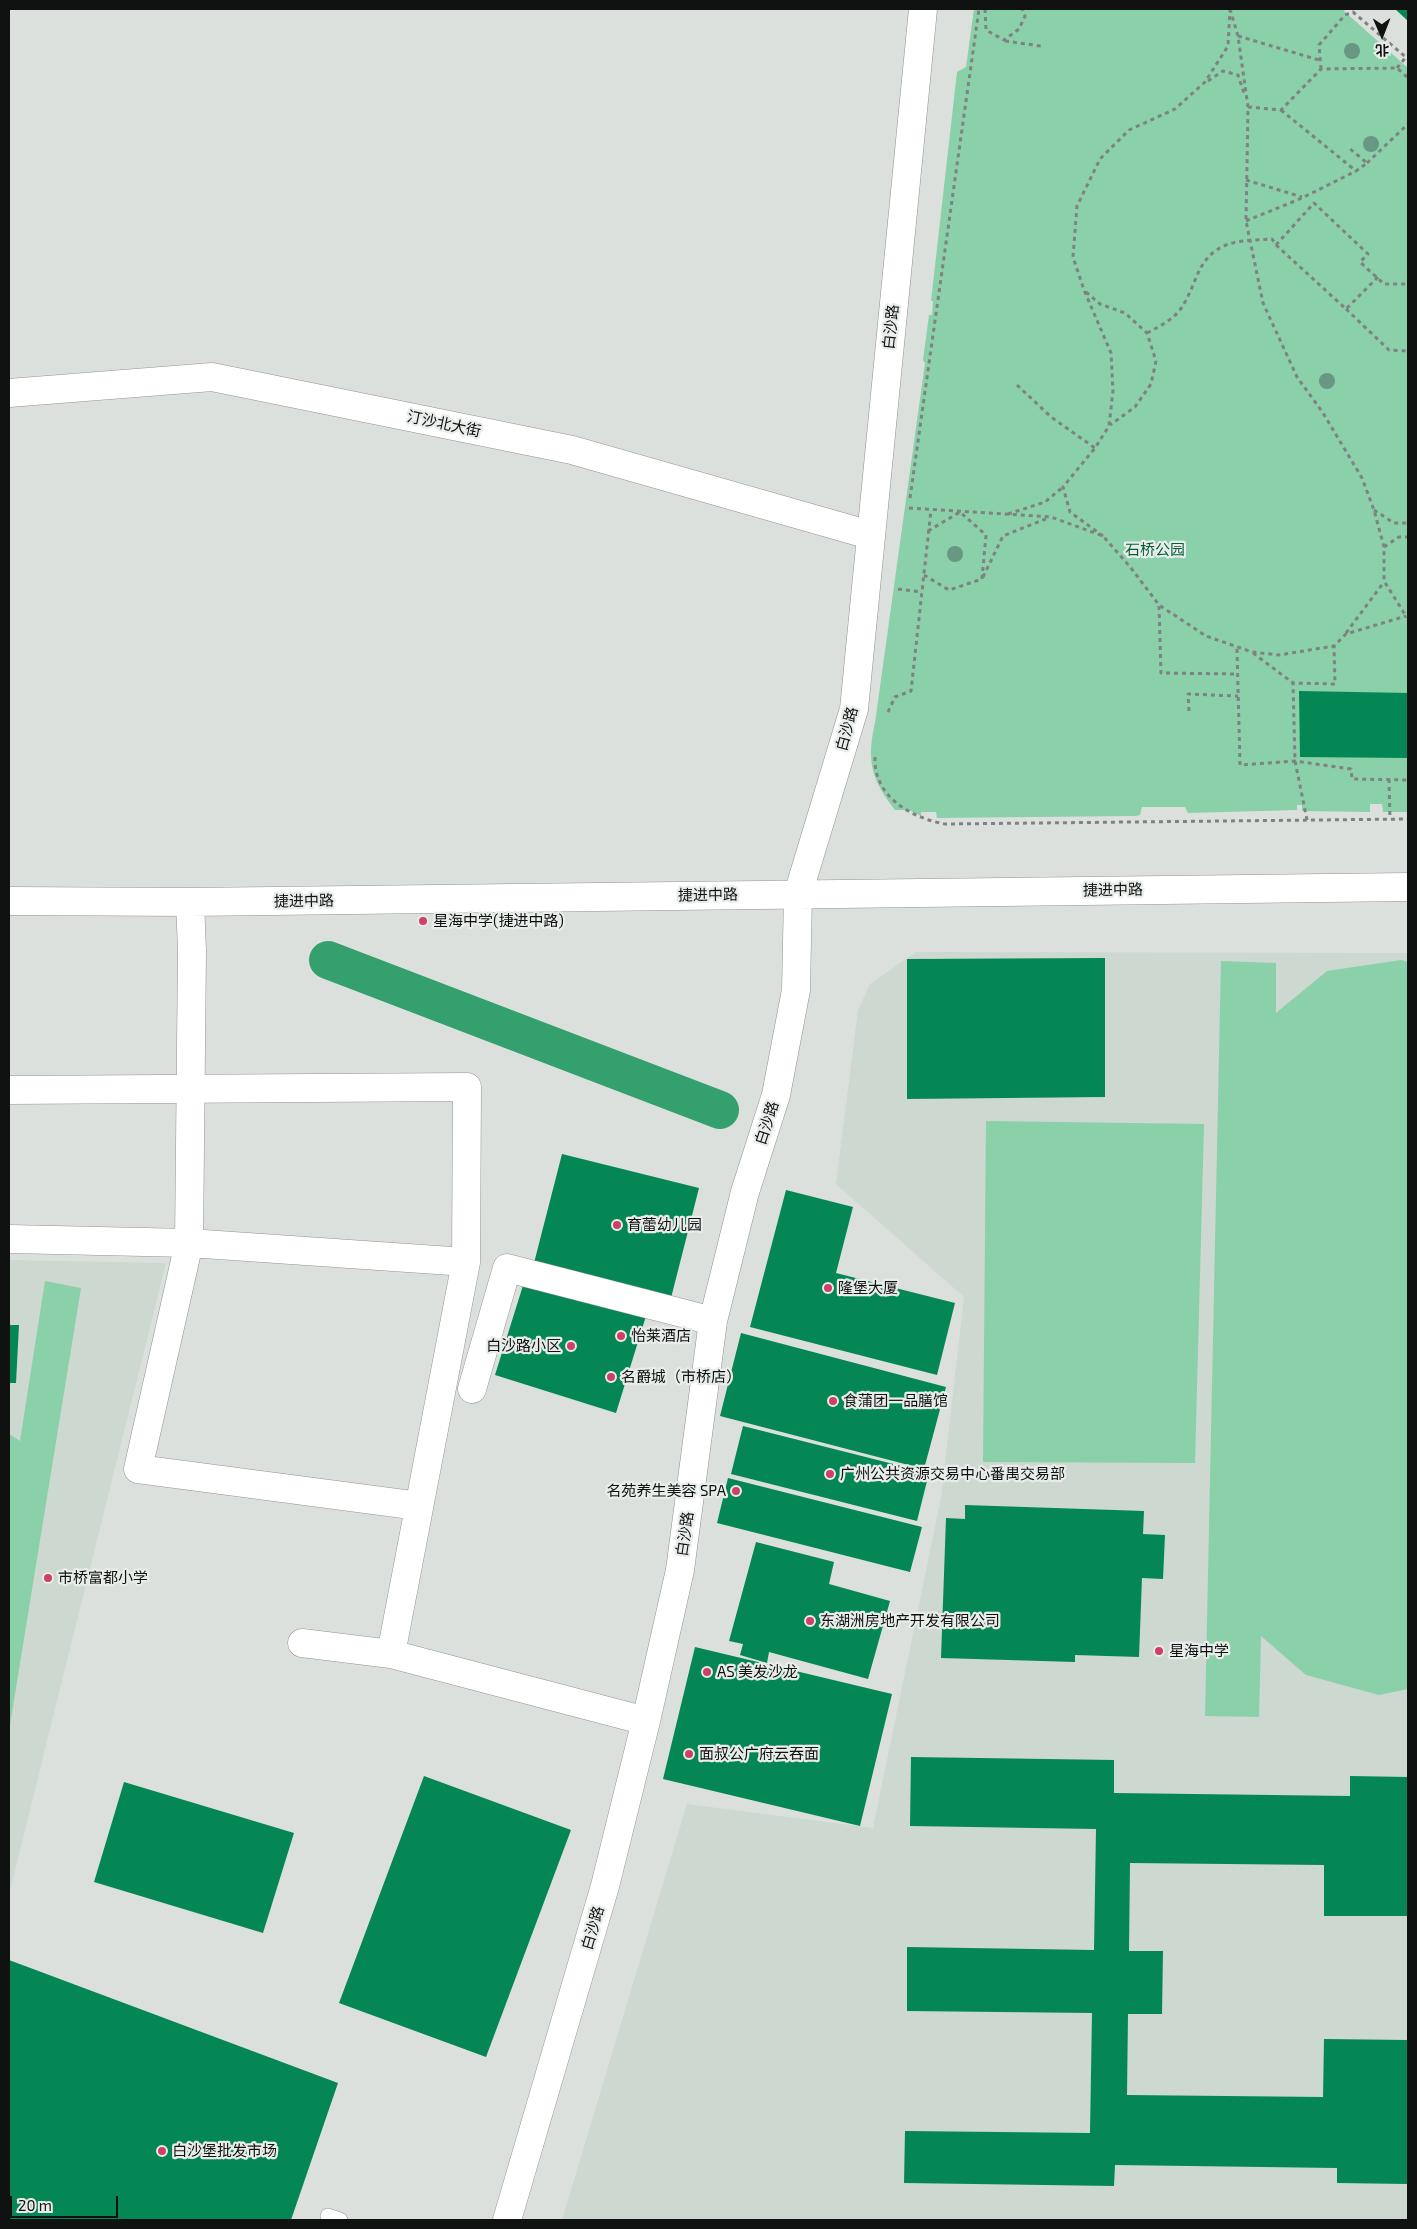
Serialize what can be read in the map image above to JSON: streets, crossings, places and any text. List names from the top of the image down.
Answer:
{
  "streets": {
    "street": ["白沙路", "汀沙北大街", "捷进中路"]
  },
  "crossings": [
    ["白沙路", "汀沙北大街"],
    ["白沙路", "捷进中路"]
  ],
  "parks": ["石桥公园"],
  "places": [
    "星海中学(捷进中路)",
    "育蕾幼儿园",
    "隆堡大厦",
    "怡莱酒店",
    "白沙路小区",
    "名爵城（市桥店）",
    "食蒲团一品膳馆",
    "广州公共资源交易中心番禺交易部",
    "名苑养生美容 SPA",
    "市桥富都小学",
    "东湖洲房地产开发有限公司",
    "星海中学",
    "AS 美发沙龙",
    "面叔公广府云吞面",
    "白沙堡批发市场"
  ],
  "scale_bar": "20 m",
  "north": "bottom"
}
